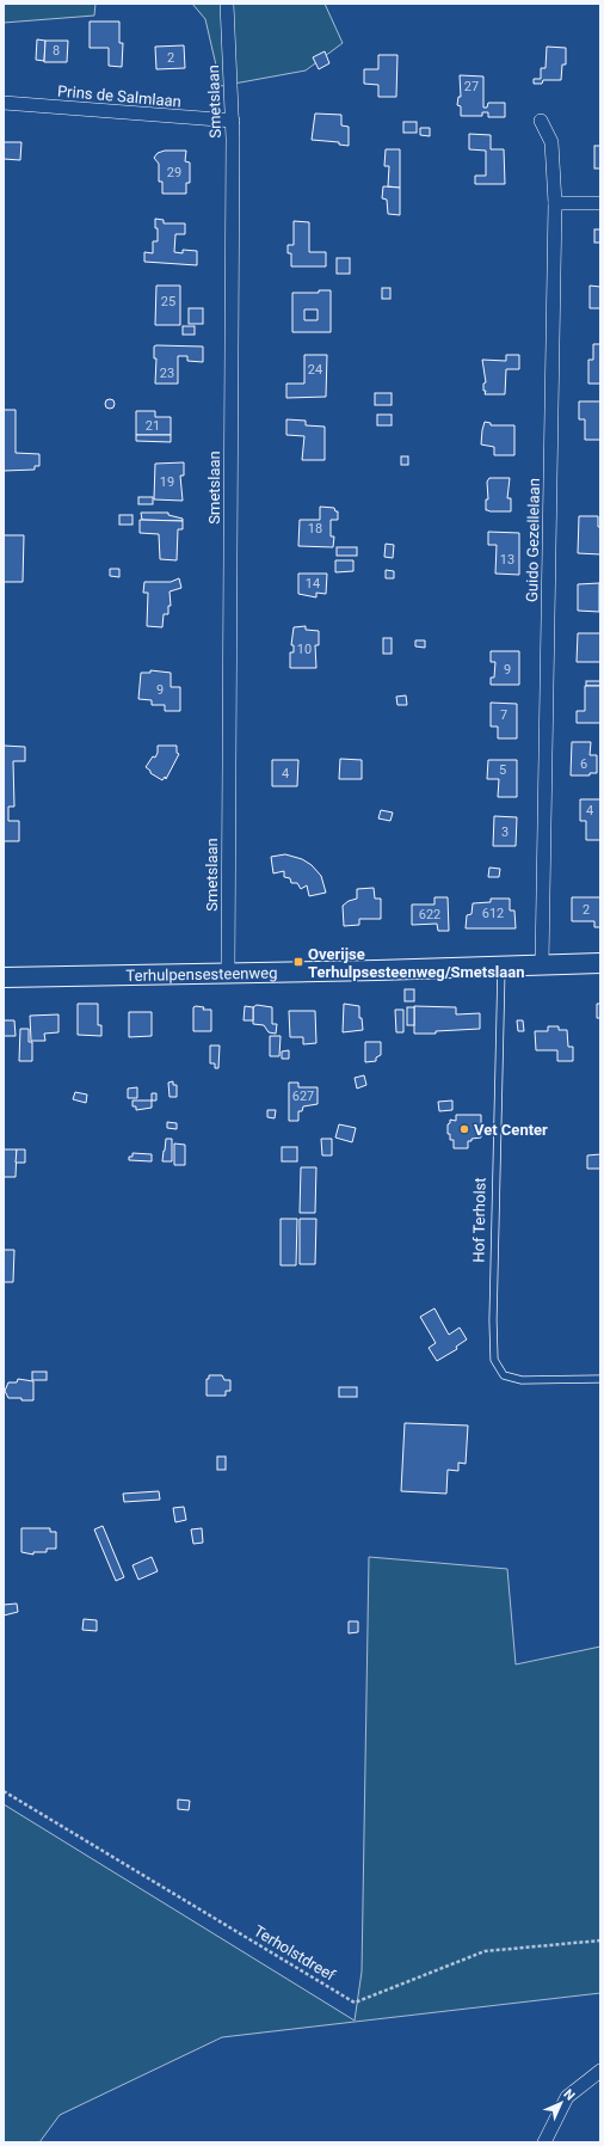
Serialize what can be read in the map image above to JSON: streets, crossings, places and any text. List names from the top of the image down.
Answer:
{
  "streets": {
    "main road": ["Terhulpensesteenweg"],
    "street": ["Prins de Salmlaan", "Smetslaan", "Guido Gezellelaan"],
    "lane": ["Hof Terholst"],
    "path": ["Terholstdreef"]
  },
  "crossings": [
    ["Prins de Salmlaan", "Smetslaan"],
    ["Smetslaan", "Terhulpensesteenweg"],
    ["Guido Gezellelaan", "Terhulpensesteenweg"],
    ["Terhulpensesteenweg", "Hof Terholst"]
  ],
  "places": {
    "transit": ["Overijse Terhulpsesteenweg/Smetslaan"],
    "other": ["Vet Center"]
  },
  "house_numbers": [
    "8",
    "2",
    "27",
    "29",
    "25",
    "24",
    "23",
    "21",
    "19",
    "18",
    "13",
    "14",
    "10",
    "9",
    "9",
    "7",
    "6",
    "5",
    "4",
    "4",
    "3",
    "2",
    "612",
    "622",
    "627"
  ],
  "north": "top right"
}
